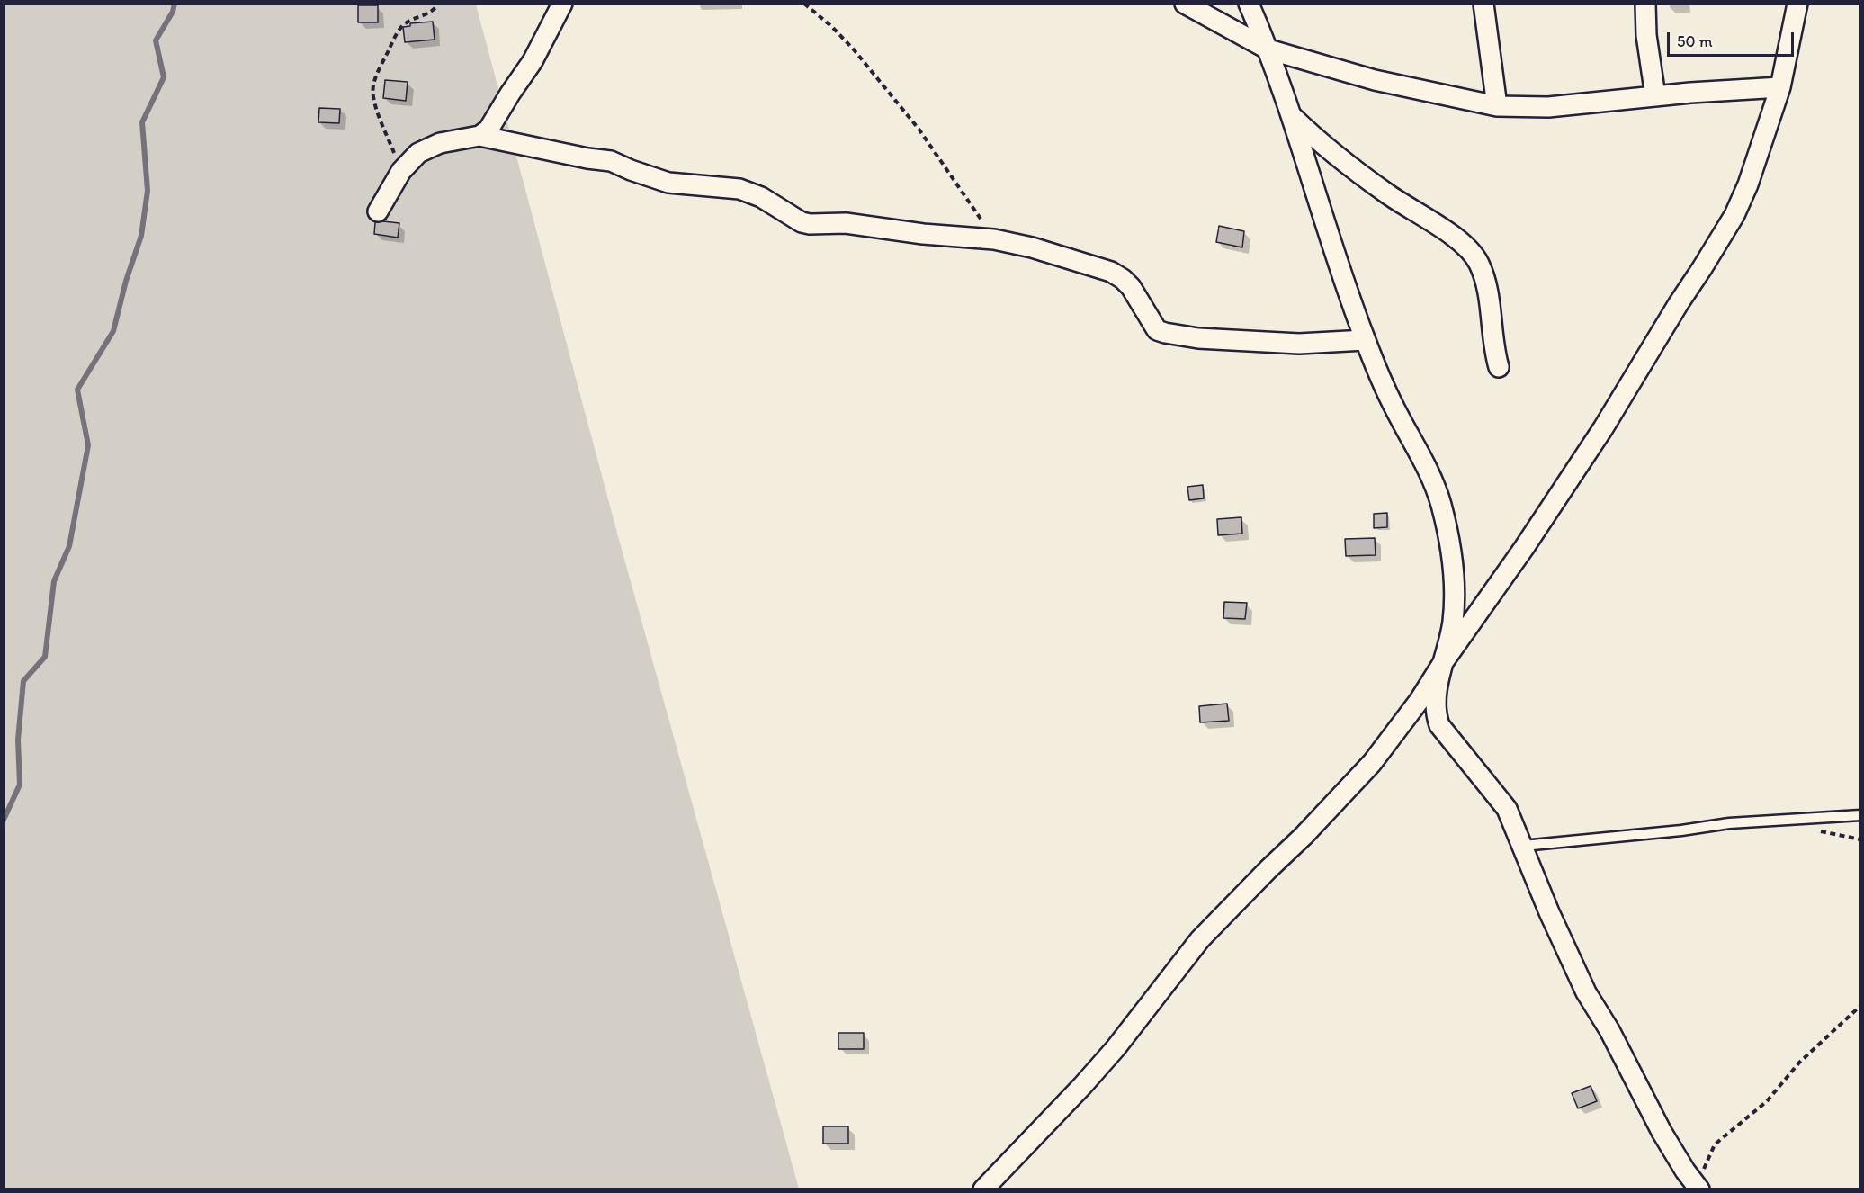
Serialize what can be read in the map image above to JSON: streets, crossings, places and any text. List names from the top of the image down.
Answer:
{
  "scale_bar": "50 m"
}
